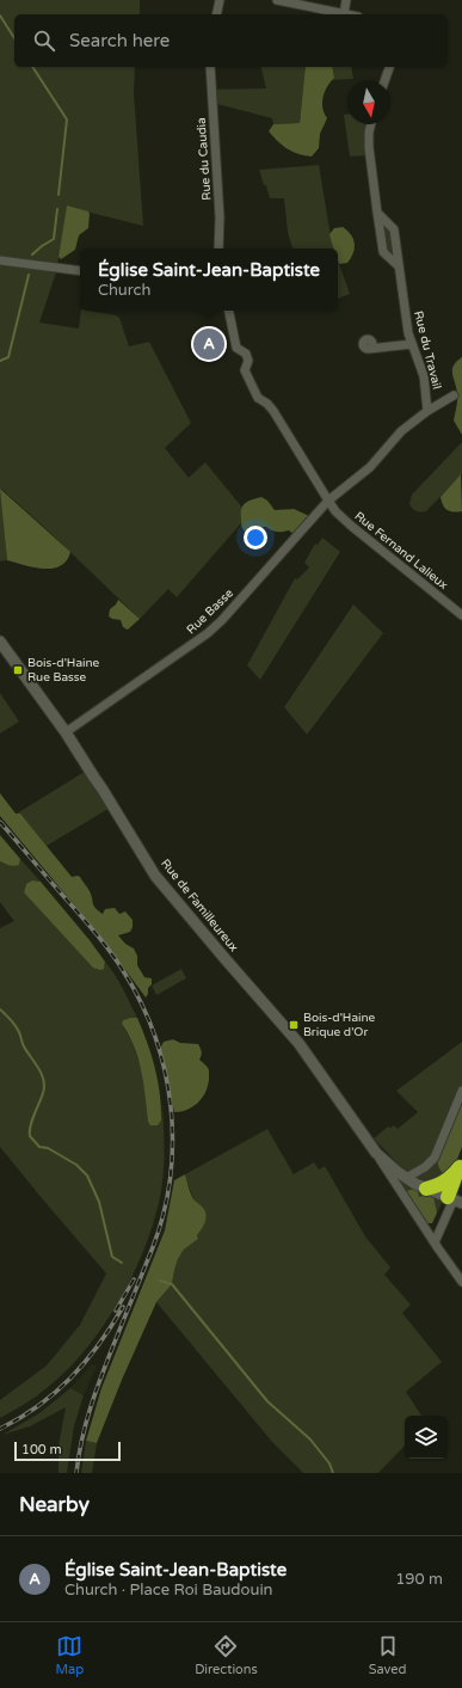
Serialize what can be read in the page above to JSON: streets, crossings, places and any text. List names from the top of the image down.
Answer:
{
  "streets": {
    "street": [
      "Rue du Caudia",
      "Rue du Travail",
      "Rue Fernand Lalieux",
      "Rue Basse",
      "Rue de Familleureux"
    ]
  },
  "crossings": [
    ["Rue du Travail", "Rue Basse"],
    ["Rue Fernand Lalieux", "Rue Basse"],
    ["Rue Basse", "Rue de Familleureux"]
  ],
  "places": {
    "transit": ["Bois-d'Haine Rue Basse", "Bois-d'Haine Brique d'Or"]
  },
  "scale_bar": "100 m",
  "north": "bottom",
  "page": {
    "search": "Search here",
    "popup": ["Église Saint-Jean-Baptiste", "Church"],
    "pins": "A",
    "scale": "100 m",
    "heading": "Nearby",
    "list": [
      {
        "mark": "A",
        "name": "Église Saint-Jean-Baptiste",
        "note": "Church · Place Roi Baudouin",
        "value": "190 m"
      }
    ],
    "nav": ["Map", "Directions", "Saved"]
  }
}
